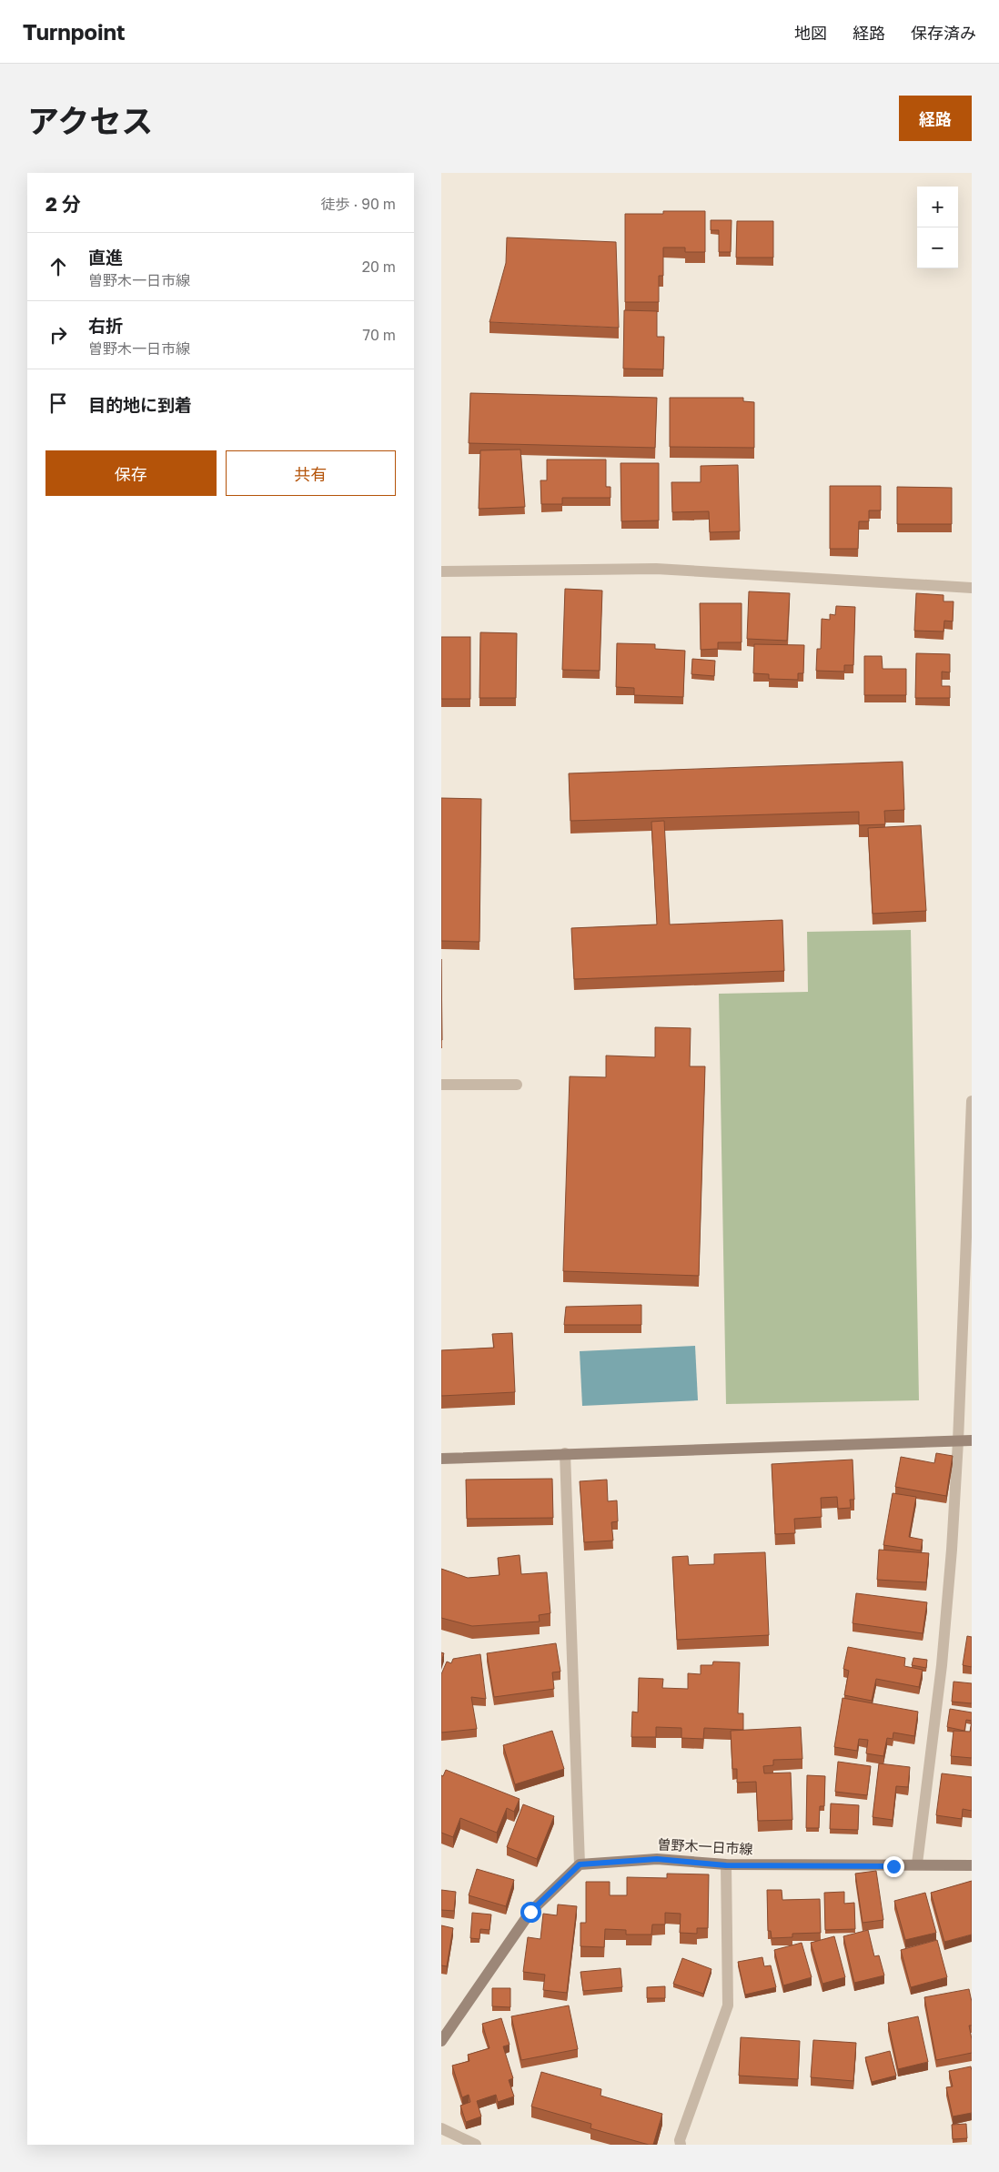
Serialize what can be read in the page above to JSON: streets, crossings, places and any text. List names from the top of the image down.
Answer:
{
  "streets": {
    "main road": ["曽野木一日市線"]
  },
  "page": {
    "header": "Turnpoint",
    "nav": ["地図", "経路", "保存済み"],
    "title": "アクセス",
    "buttons": [
      "経路",
      ["保存", "共有"]
    ],
    "heading": ["2 分", "徒歩 · 90 m"],
    "map_buttons": ["+", "−"],
    "list": [
      ["直進", "曽野木一日市線", "20 m"],
      ["右折", "曽野木一日市線", "70 m"],
      "目的地に到着"
    ]
  }
}
